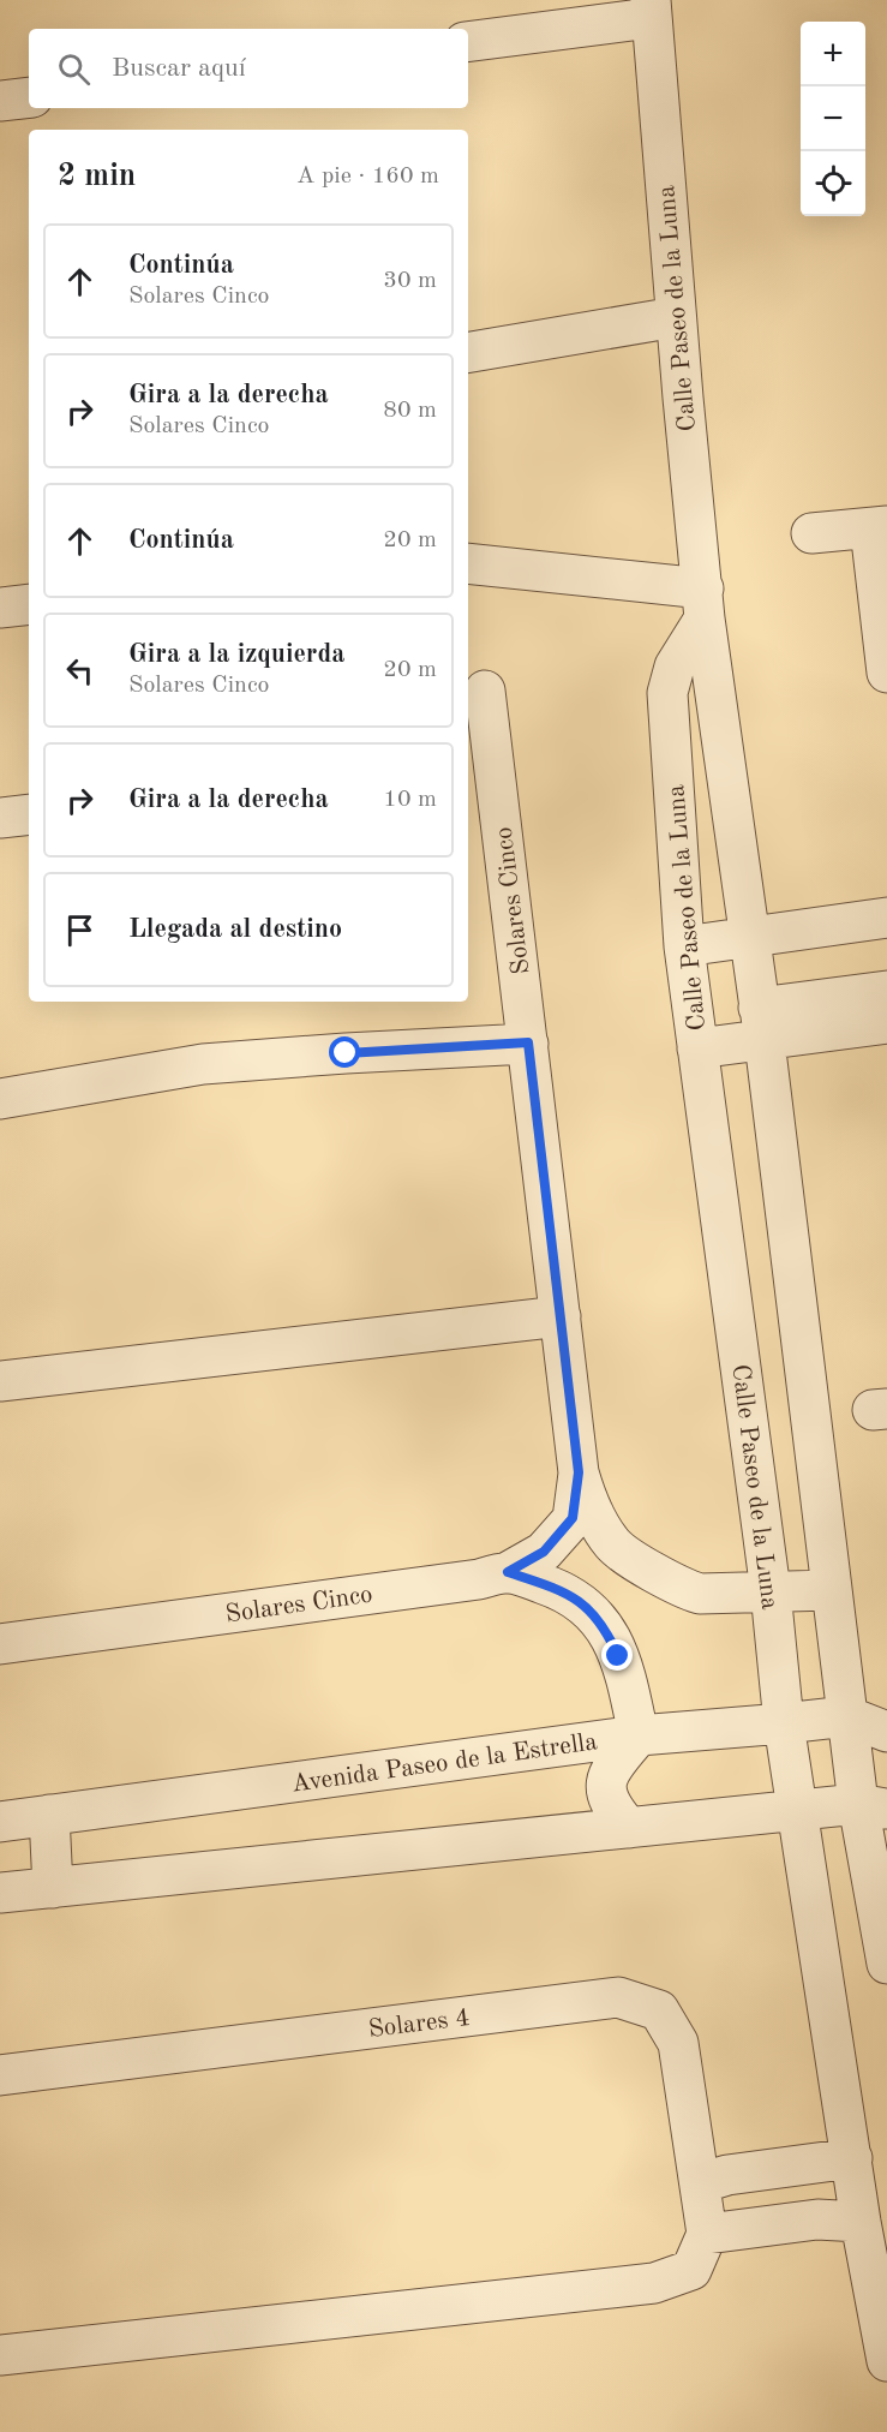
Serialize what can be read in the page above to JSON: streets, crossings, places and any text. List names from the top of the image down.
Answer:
{
  "streets": {
    "street": [
      "Calle Paseo de la Luna",
      "Solares Cinco",
      "Avenida Paseo de la Estrella",
      "Solares 4"
    ]
  },
  "crossings": [
    ["Calle Paseo de la Luna", "Solares Cinco"],
    ["Calle Paseo de la Luna", "Avenida Paseo de la Estrella"]
  ],
  "page": {
    "map_buttons": ["+", "−"],
    "search": "Buscar aquí",
    "heading": ["2 min", "A pie · 160 m"],
    "list": [
      ["Continúa", "Solares Cinco", "30 m"],
      ["Gira a la derecha", "Solares Cinco", "80 m"],
      ["Continúa", "20 m"],
      ["Gira a la izquierda", "Solares Cinco", "20 m"],
      ["Gira a la derecha", "10 m"],
      "Llegada al destino"
    ]
  }
}
